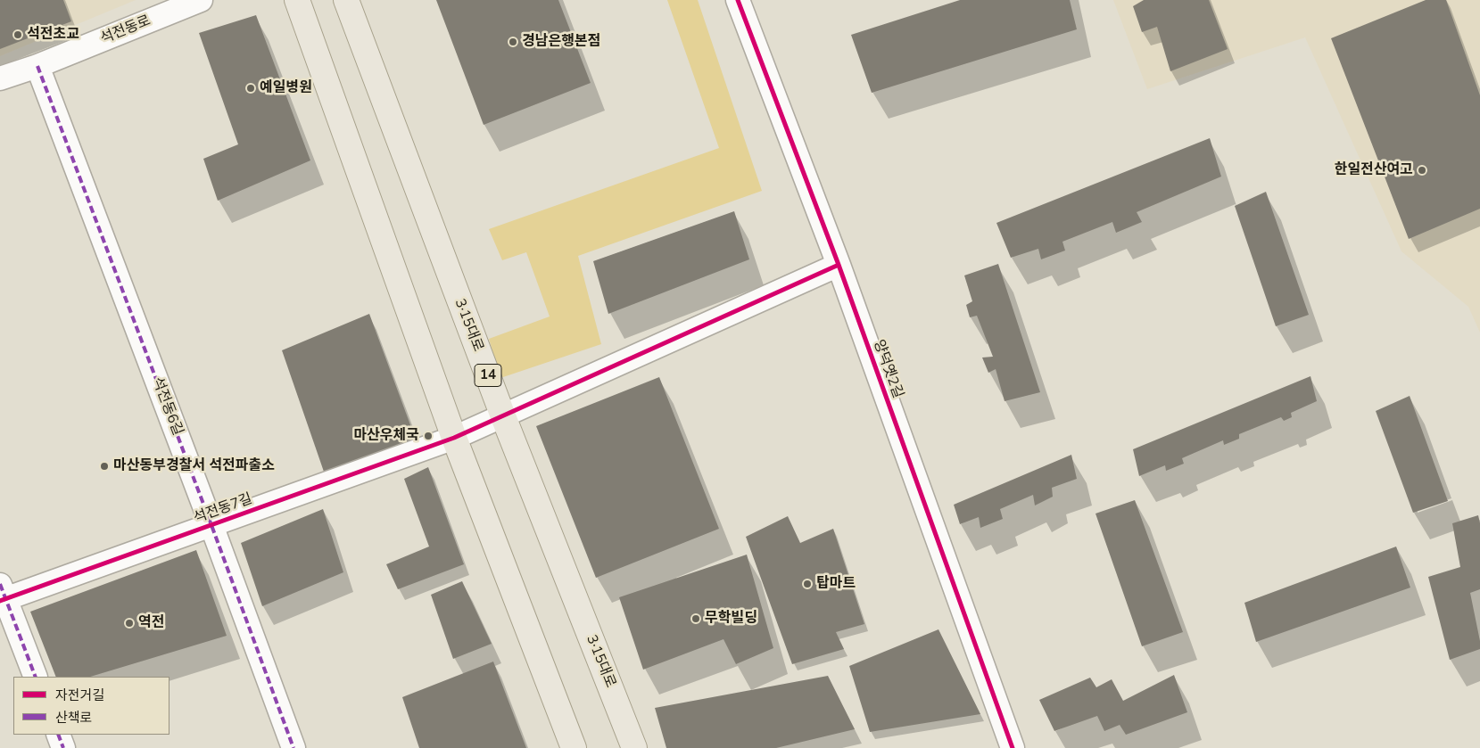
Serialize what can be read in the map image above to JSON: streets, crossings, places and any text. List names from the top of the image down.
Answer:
{
  "streets": {
    "main road": ["3·15대로", "14"],
    "street": [
      "석전동로",
      "양덕옛2길",
      "석전동6길",
      "석전동7길"
    ]
  },
  "crossings": [
    ["석전동로", "석전동6길"],
    ["3·15대로", "석전동7길"],
    ["양덕옛2길", "석전동7길"],
    ["석전동6길", "석전동7길"]
  ],
  "places": [
    "석전초교",
    "경남은행본점",
    "예일병원",
    "한일전산여고",
    "마산우체국",
    "마산동부경찰서 석전파출소",
    "탑마트",
    "무학빌딩",
    "역전"
  ],
  "legend": ["자전거길", "산책로"]
}
